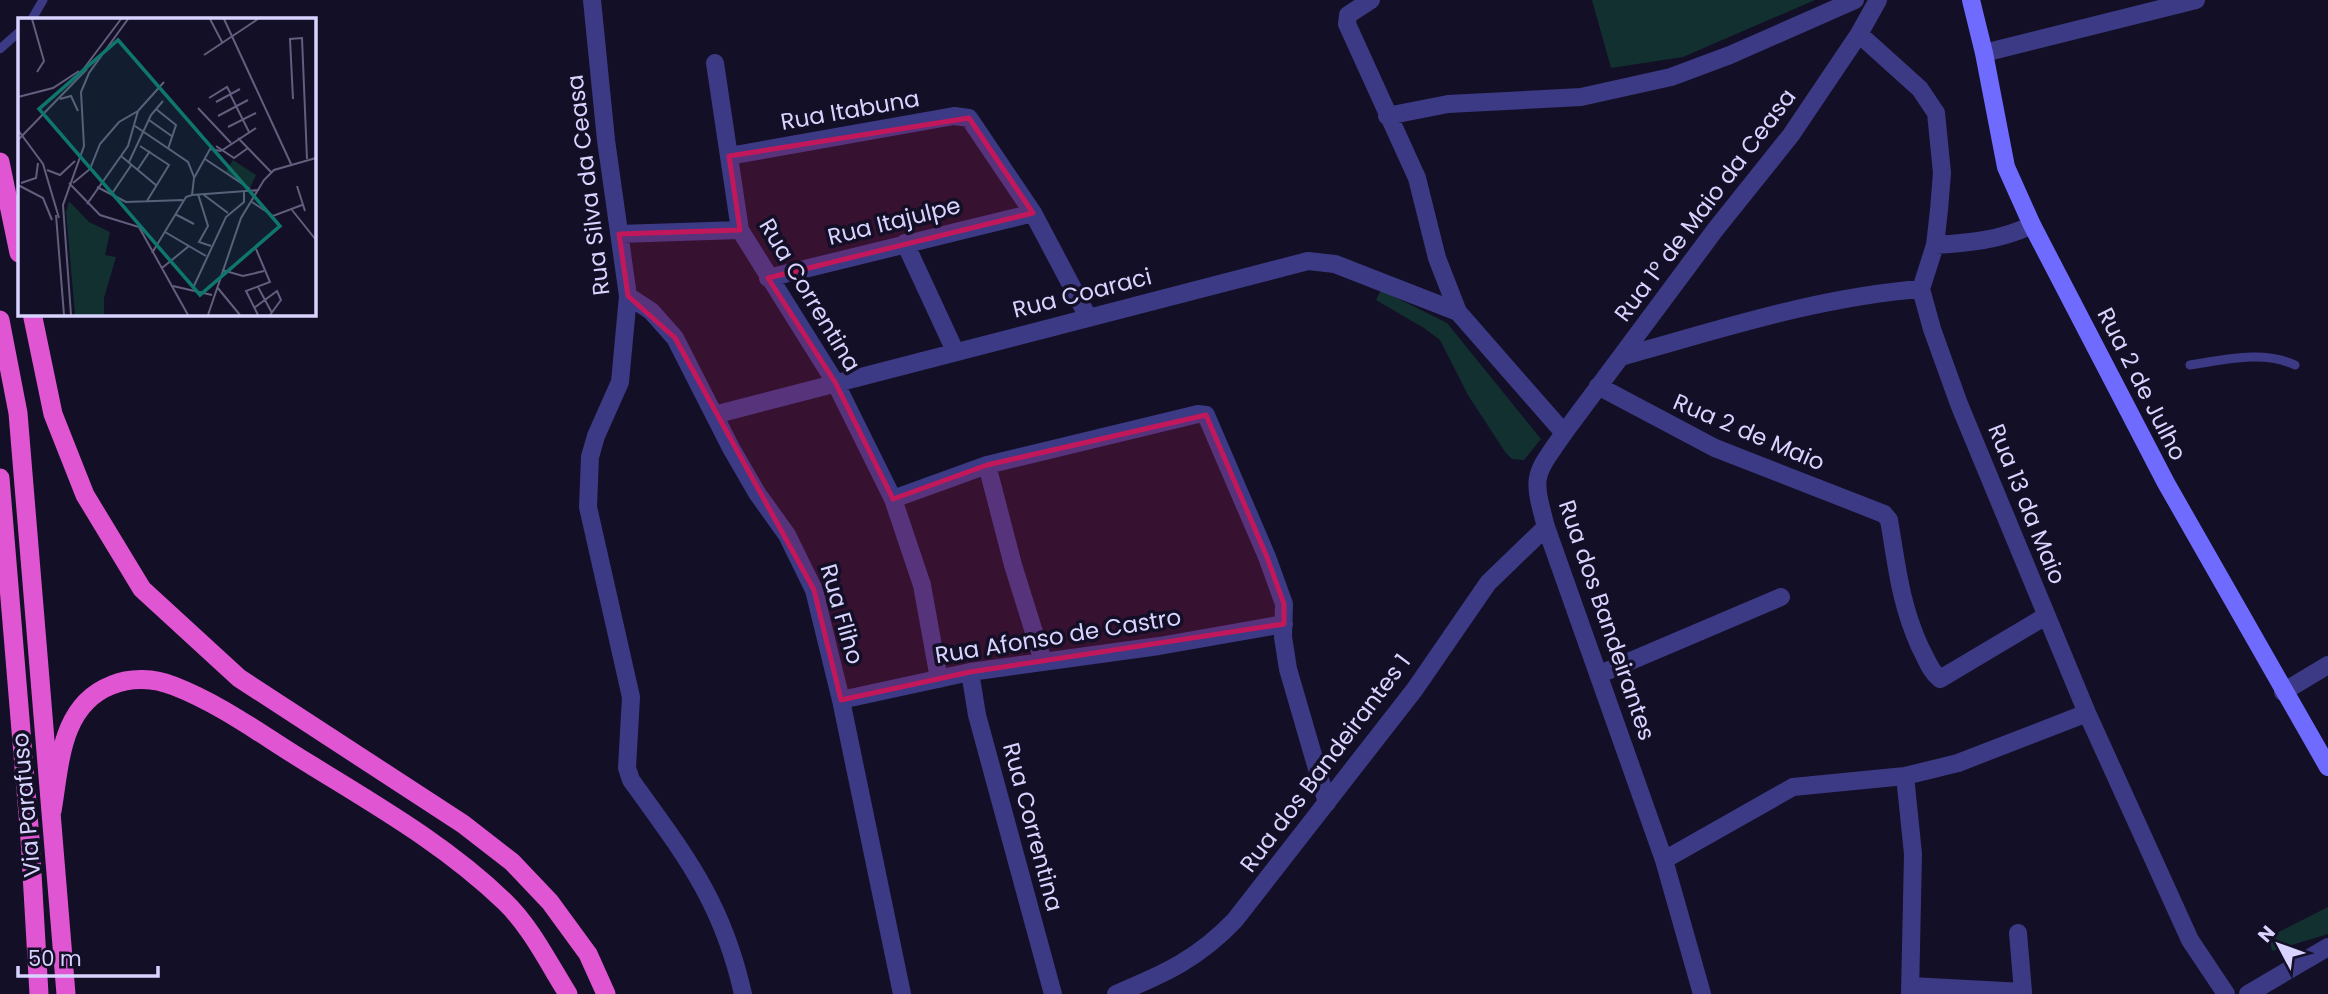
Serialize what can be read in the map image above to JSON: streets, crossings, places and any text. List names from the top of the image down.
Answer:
{
  "streets": {
    "highway": ["Via Parafuso"],
    "main road": ["Rua 2 de Julho"],
    "street": [
      "Rua Itabuna",
      "Rua Silva da Ceasa",
      "Rua 1º de Maio da Ceasa",
      "Rua Itajulpe",
      "Rua Coaraci",
      "Rua Correntina",
      "Rua 2 de Maio",
      "Rua 13 da Maio",
      "Rua Fliho",
      "Rua dos Bandeirantes",
      "Rua Afonso de Castro",
      "Rua dos Bandeirantes 1"
    ]
  },
  "crossings": [
    ["Rua Itabuna", "Rua Itajulpe"],
    ["Rua Itabuna", "Rua Correntina"],
    ["Rua Silva da Ceasa", "Rua Fliho"],
    ["Rua 1º de Maio da Ceasa", "Rua 2 de Maio"],
    ["Rua 1º de Maio da Ceasa", "Rua dos Bandeirantes"],
    ["Rua Itajulpe", "Rua Correntina"],
    ["Rua Coaraci", "Rua Correntina"],
    ["Rua Coaraci", "Rua Fliho"],
    ["Rua Correntina", "Rua Afonso de Castro"],
    ["Rua 2 de Maio", "Rua 13 da Maio"],
    ["Rua Fliho", "Rua Afonso de Castro"],
    ["Rua dos Bandeirantes", "Rua dos Bandeirantes 1"]
  ],
  "scale_bar": "50 m",
  "north": "top left"
}
